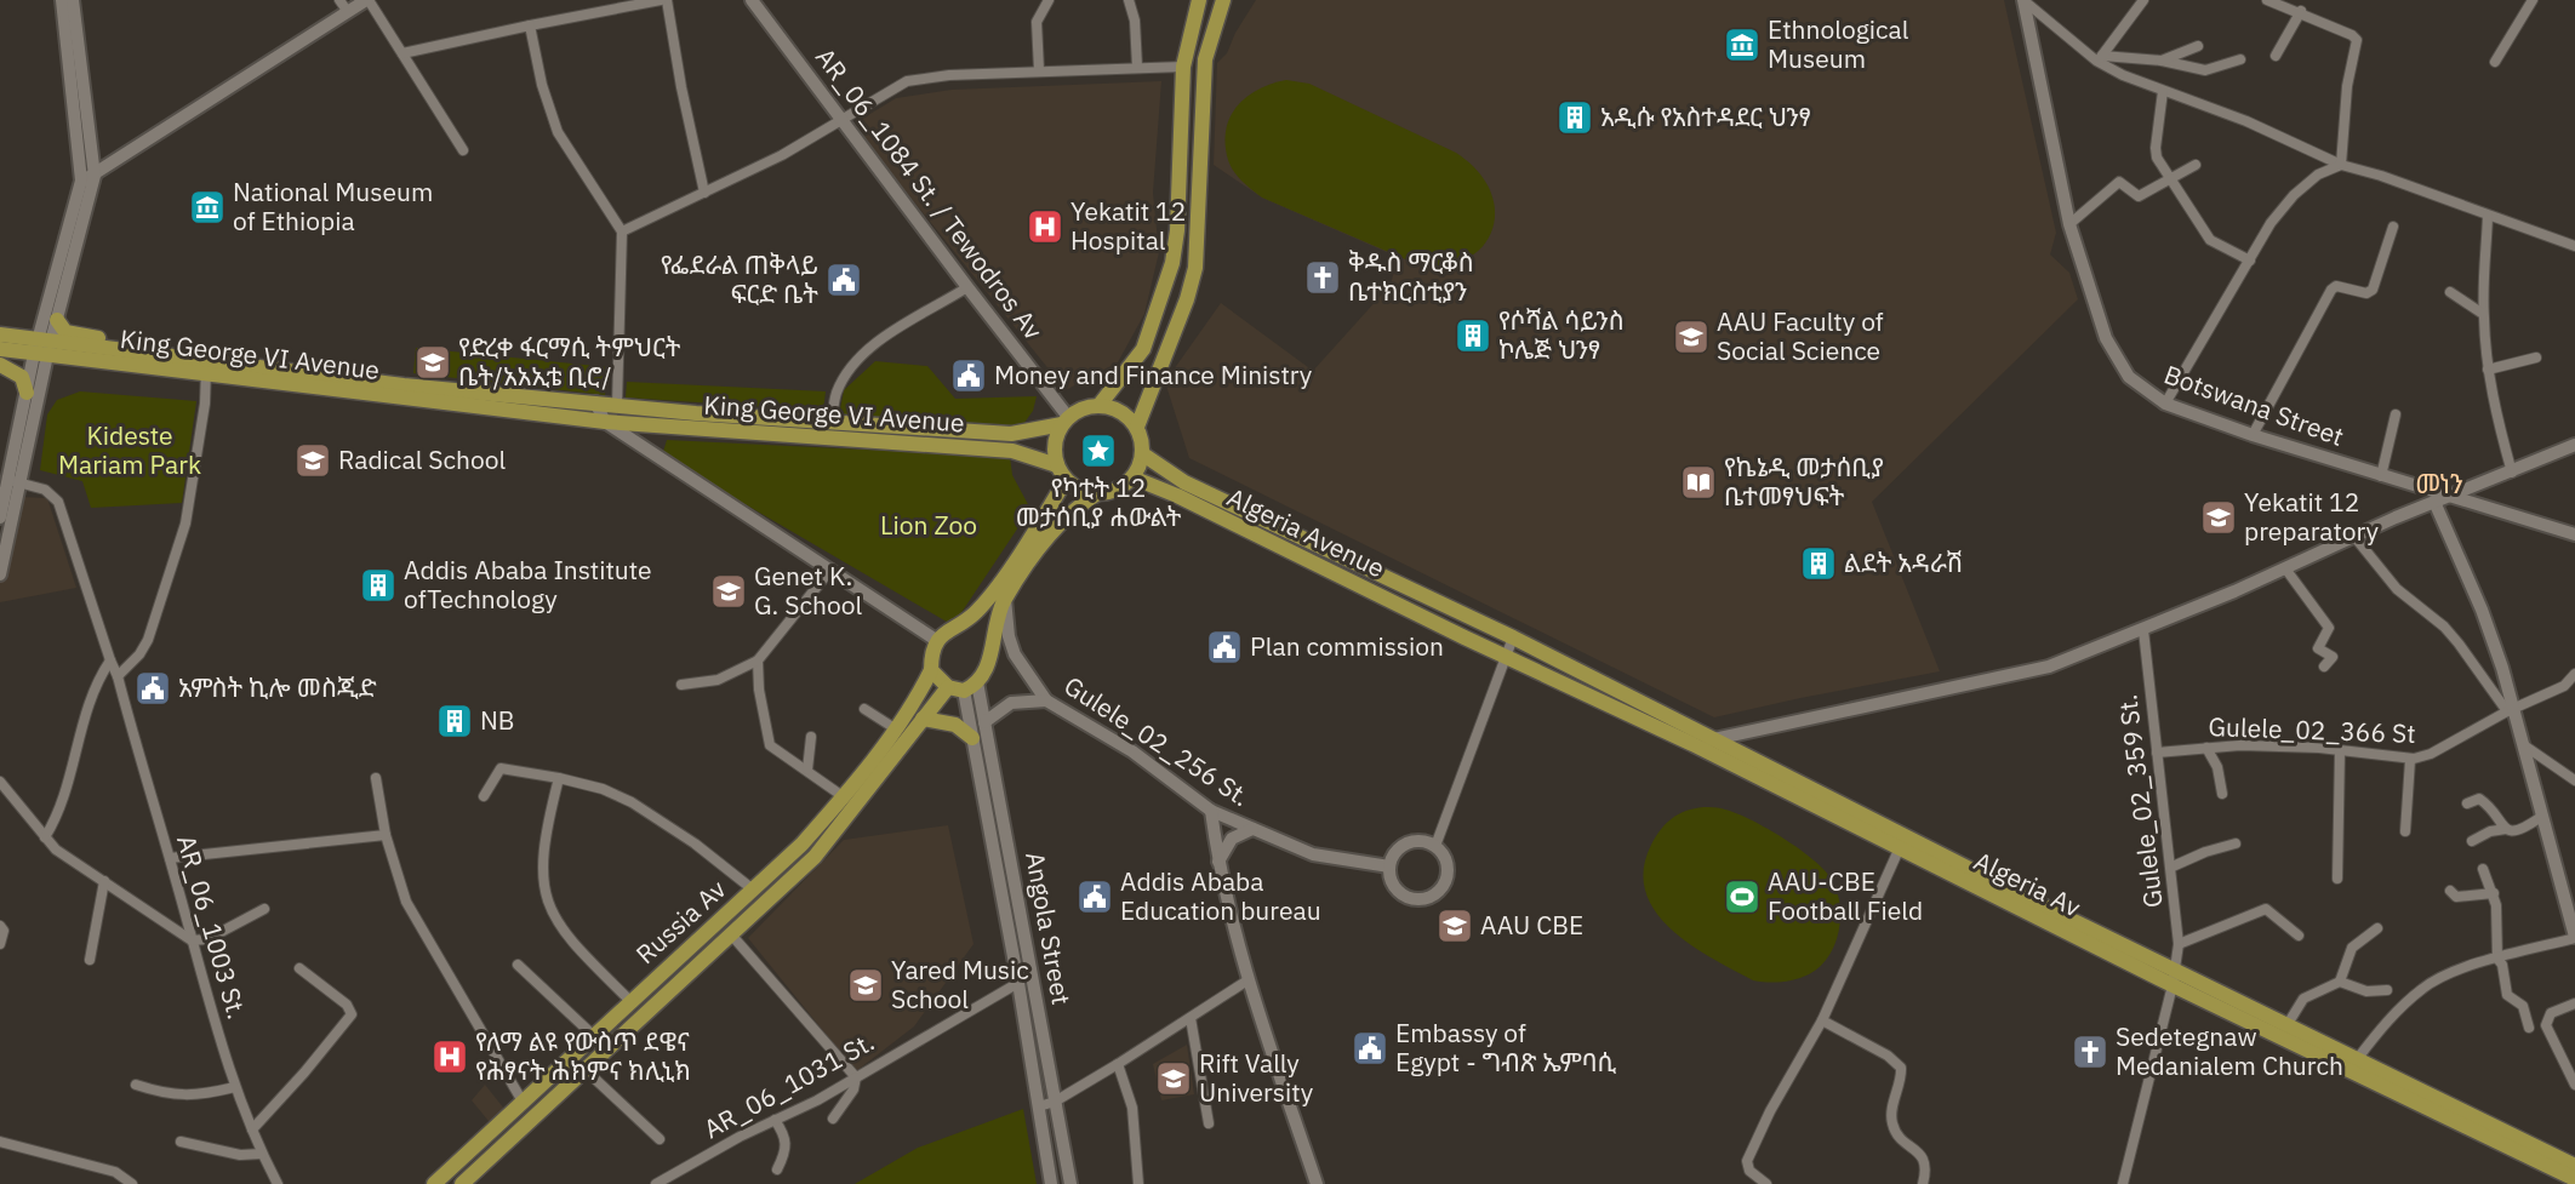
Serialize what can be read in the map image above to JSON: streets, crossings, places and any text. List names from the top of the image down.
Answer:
{
  "streets": {
    "main road": [
      "AR_06_1084 St. / Tewodros Av",
      "King George VI Avenue",
      "Botswana Street",
      "Algeria Avenue",
      "Gulele_02_256 St.",
      "Algeria Av",
      "Russia Av",
      "Angola Street"
    ],
    "street": [
      "Gulele_02_366 St",
      "Gulele_02_359 St.",
      "AR_06_1003 St.",
      "AR_06_1031 St."
    ]
  },
  "crossings": [
    ["AR_06_1084 St. / Tewodros Av", "King George VI Avenue"],
    ["AR_06_1084 St. / Tewodros Av", "Algeria Avenue"],
    ["King George VI Avenue", "Algeria Avenue"],
    ["Algeria Avenue", "Algeria Av"],
    ["Gulele_02_366 St", "Gulele_02_359 St."],
    ["Gulele_02_359 St.", "Algeria Av"],
    ["Russia Av", "Angola Street"]
  ],
  "districts": ["መነን"],
  "parks": ["Kideste Mariam Park", "Lion Zoo"],
  "places": {
    "museum": ["Ethnological Museum", "National Museum of Ethiopia"],
    "building": [
      "አዲሱ የአስተዳደር ህንፃ",
      "የሶሻል ሳይንስ ኮሌጅ ህንፃ",
      "ልደት አዳራሽ",
      "Addis Ababa Institute ofTechnology",
      "NB"
    ],
    "hospital": ["Yekatit 12 Hospital", "የለማ ልዩ የውስጥ ደዌና የሕፃናት ሕክምና ክሊኒክ"],
    "church": ["ቅዱስ ማርቆስ ቤተክርስቲያን", "Sedetegnaw Medanialem Church"],
    "public building": [
      "የፌደራል ጠቅላይ ፍርድ ቤት",
      "Money and Finance Ministry",
      "Plan commission",
      "አምስት ኪሎ መስጂድ",
      "Addis Ababa Education bureau",
      "Embassy of Egypt - ግብጽ ኤምባሲ"
    ],
    "school or university": [
      "AAU Faculty of Social Science",
      "የድረቀ ፋርማሲ ትምህርት ቤት/አአኢቴ ቢሮ/",
      "Radical School",
      "Yekatit 12 preparatory",
      "Genet K. G. School",
      "AAU CBE",
      "Yared Music School",
      "Rift Vally University"
    ],
    "place": ["የካቲት 12 መታሰቢያ ሐውልት"],
    "library": ["የኬኔዲ መታሰቢያ ቤተመፃህፍት"],
    "sports": ["AAU-CBE Football Field"]
  }
}
